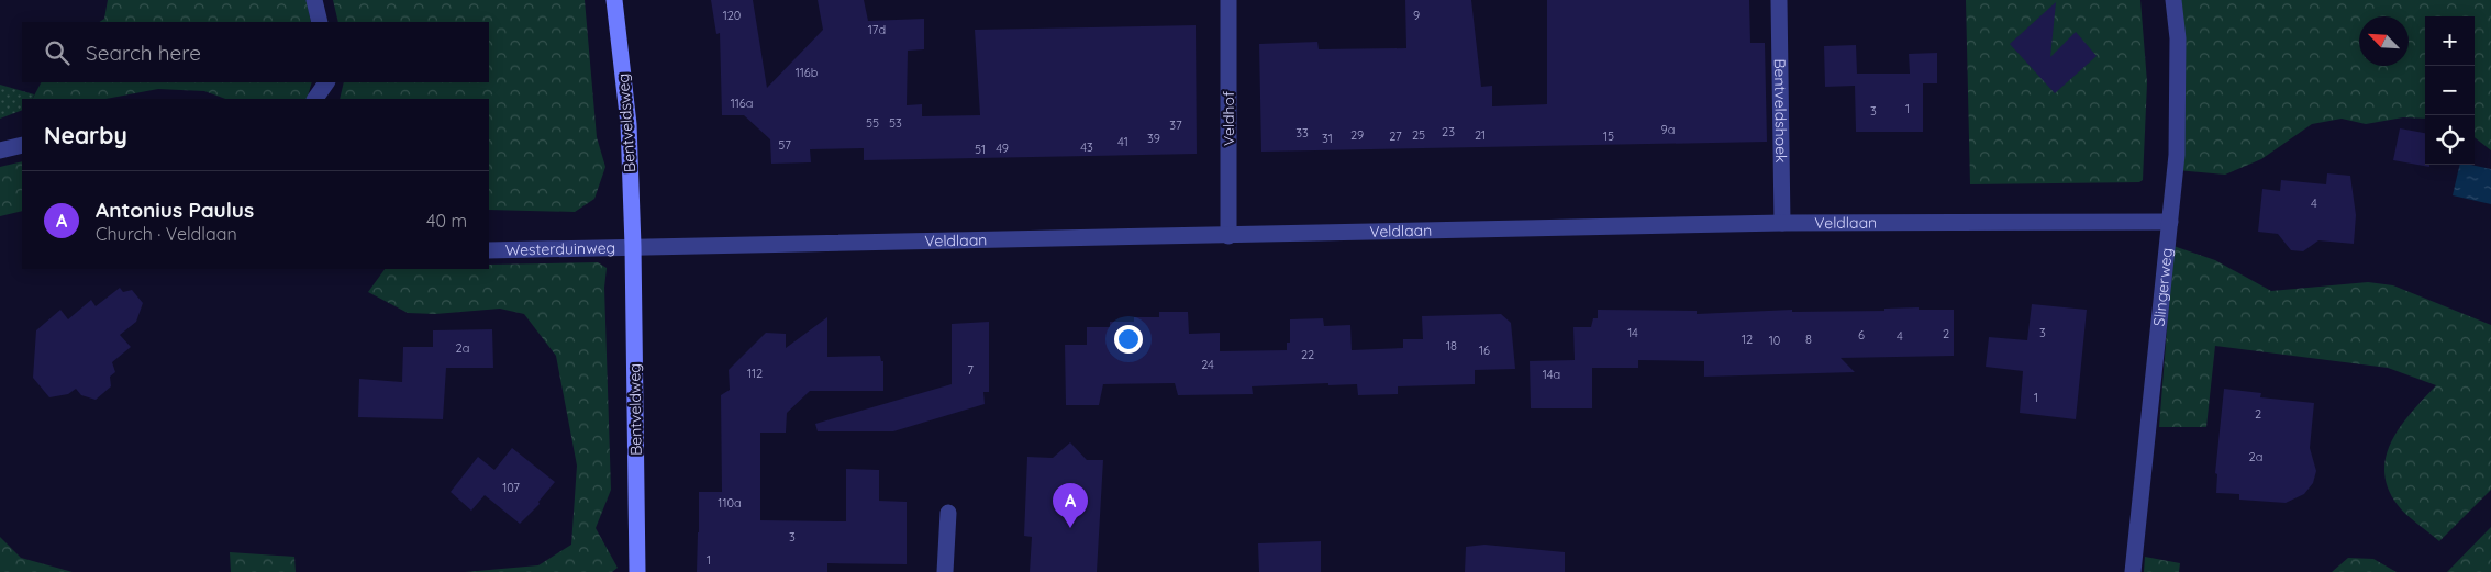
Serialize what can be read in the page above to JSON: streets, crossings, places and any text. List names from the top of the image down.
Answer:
{
  "streets": {
    "street": [
      "Bentveldshoek",
      "Veldhof",
      "Bentveldsweg",
      "Veldlaan",
      "Westerduinweg",
      "Slingerweg",
      "Bentveldweg"
    ]
  },
  "crossings": [
    ["Bentveldshoek", "Veldlaan"],
    ["Veldhof", "Veldlaan"],
    ["Bentveldsweg", "Veldlaan"],
    ["Bentveldsweg", "Westerduinweg"],
    ["Bentveldsweg", "Bentveldweg"],
    ["Veldlaan", "Westerduinweg"],
    ["Veldlaan", "Slingerweg"],
    ["Veldlaan", "Bentveldweg"],
    ["Westerduinweg", "Bentveldweg"]
  ],
  "house_numbers": [
    "120",
    "9",
    "17d",
    "116b",
    "116a",
    "1",
    "3",
    "55",
    "53",
    "37",
    "9a",
    "23",
    "33",
    "29",
    "25",
    "21",
    "27",
    "15",
    "39",
    "31",
    "41",
    "57",
    "43",
    "49",
    "51",
    "4",
    "14",
    "3",
    "2",
    "6",
    "4",
    "12",
    "8",
    "10",
    "18",
    "2a",
    "16",
    "22",
    "24",
    "7",
    "112",
    "14a",
    "1",
    "2",
    "2a",
    "107",
    "110a",
    "3",
    "1"
  ],
  "north": "top left",
  "page": {
    "map_buttons": ["+", "−"],
    "search": "Search here",
    "heading": "Nearby",
    "list": [
      {
        "mark": "A",
        "name": "Antonius Paulus",
        "note": "Church · Veldlaan",
        "value": "40 m"
      }
    ],
    "pins": "A"
  }
}
